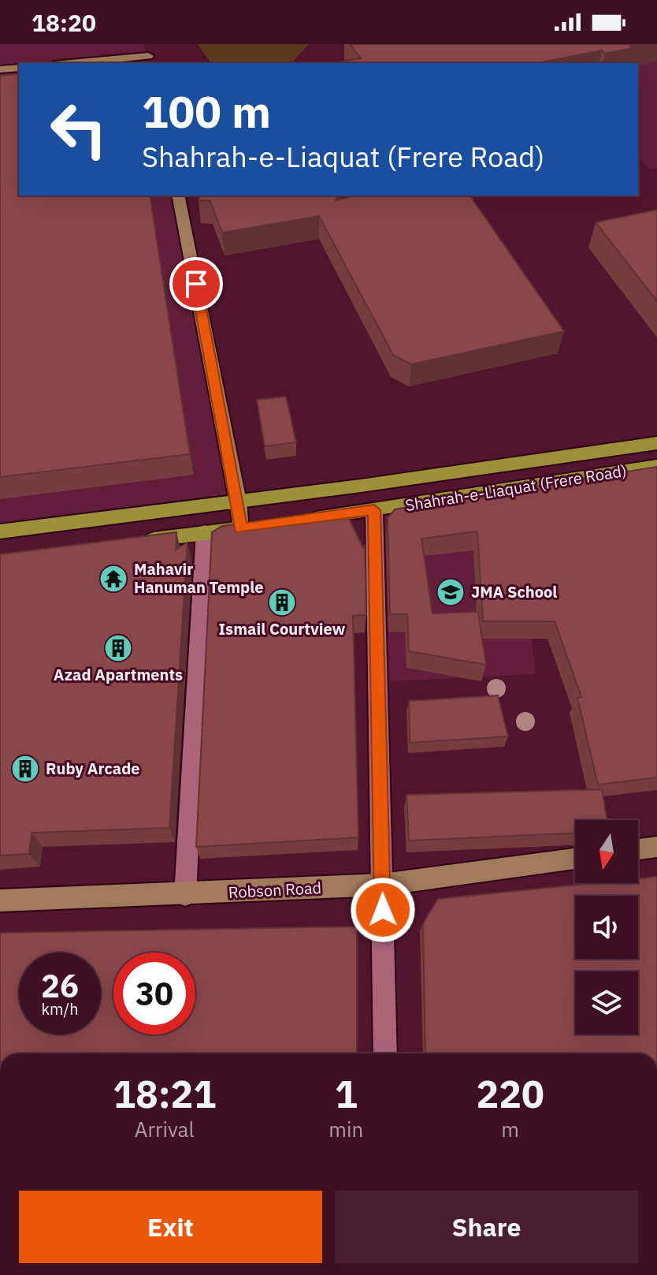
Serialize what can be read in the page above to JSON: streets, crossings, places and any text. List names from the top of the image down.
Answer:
{
  "streets": {
    "main road": ["Shahrah-e-Liaquat (Frere Road)"],
    "street": ["Robson Road"]
  },
  "places": {
    "temple": ["Mahavir Hanuman Temple"],
    "school or university": ["JMA School"],
    "building": ["Ismail Courtview", "Azad Apartments", "Ruby Arcade"]
  },
  "north": "bottom",
  "page": {
    "status": "18:20",
    "turn": ["100 m", "Shahrah-e-Liaquat (Frere Road)"],
    "speed": "26 km/h",
    "limit": "30",
    "eta": [
      "18:21",
      "Arrival",
      "1",
      "min",
      "220",
      "m"
    ],
    "buttons": ["Exit", "Share"]
  }
}
